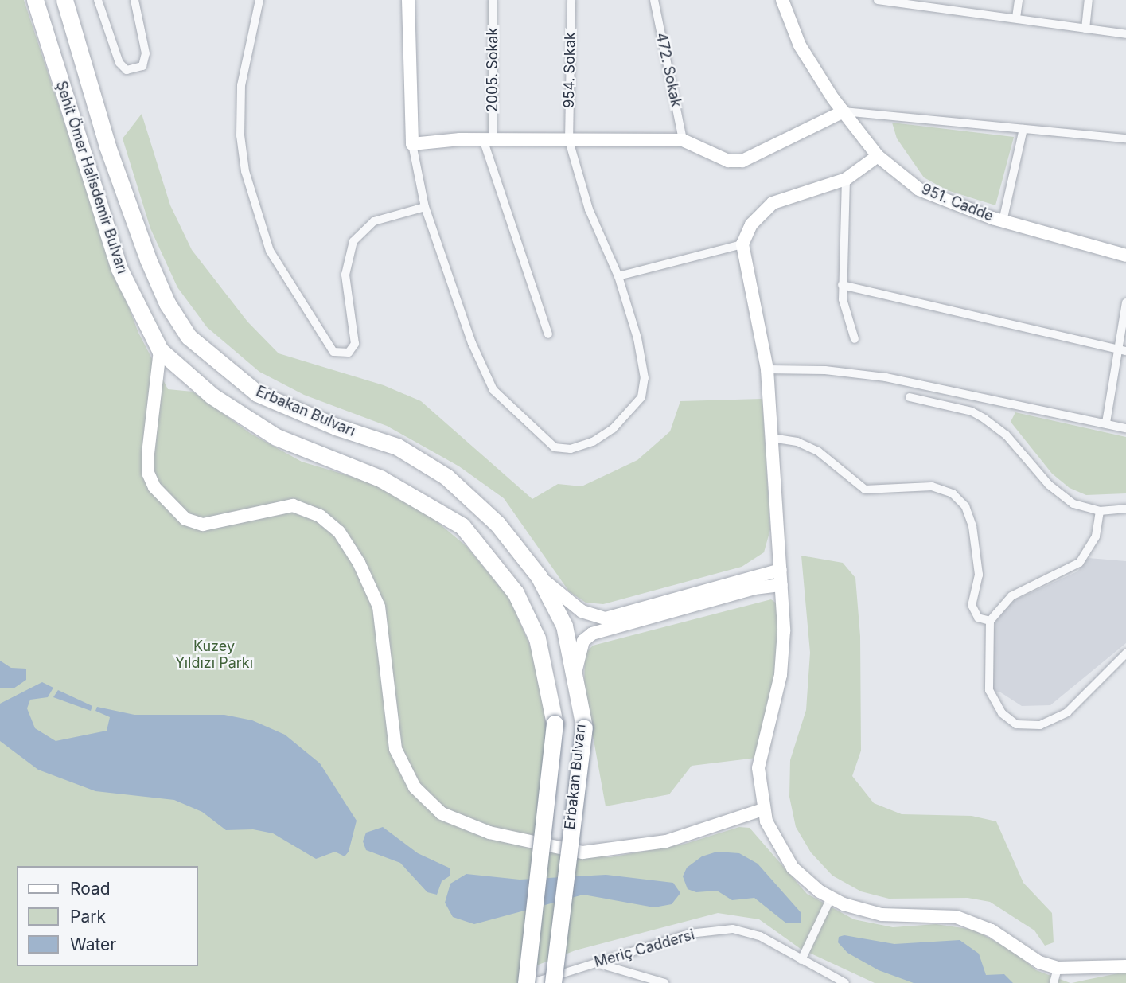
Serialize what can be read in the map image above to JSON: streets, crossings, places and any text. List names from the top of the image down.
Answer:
{
  "streets": {
    "highway": ["Şehit Ömer Halisdemir Bulvarı", "Erbakan Bulvarı"],
    "street": [
      "2005. Sokak",
      "954. Sokak",
      "472. Sokak",
      "951. Cadde",
      "Meriç Caddersi"
    ]
  },
  "crossings": [
    ["Şehit Ömer Halisdemir Bulvarı", "Erbakan Bulvarı"]
  ],
  "parks": ["Kuzey Yıldızı Parkı"],
  "legend": ["Road", "Park", "Water"]
}
